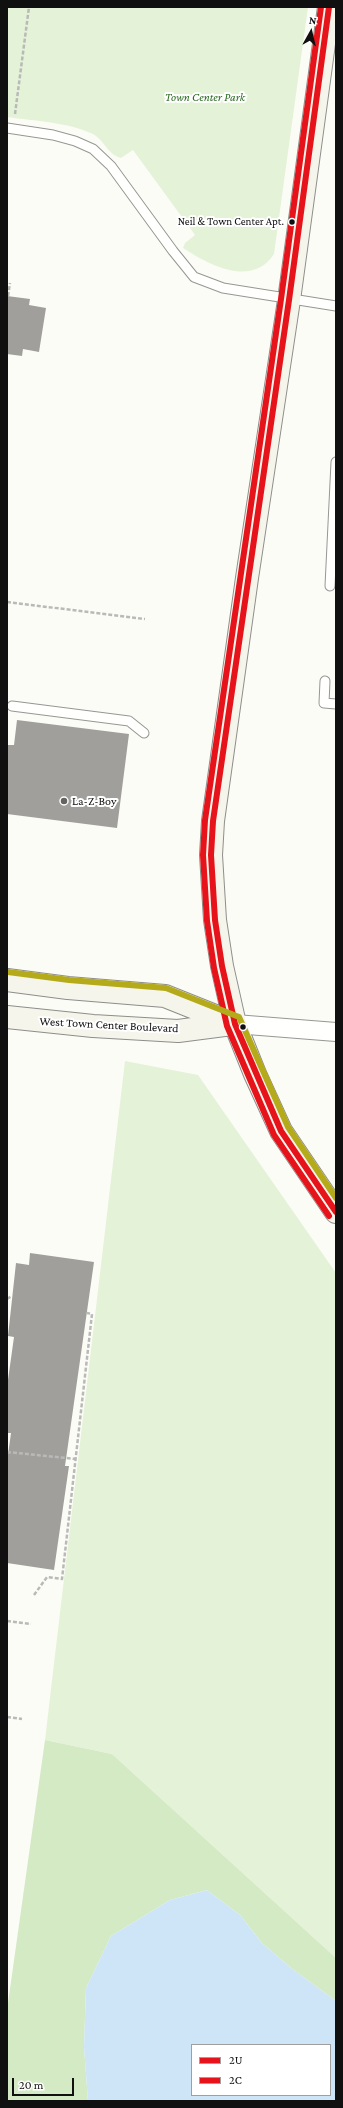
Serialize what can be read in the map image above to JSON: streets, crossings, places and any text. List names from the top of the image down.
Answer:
{
  "streets": {
    "main road": ["West Town Center Boulevard"]
  },
  "parks": ["Town Center Park"],
  "places": ["Neil & Town Center Apt.", "La-Z-Boy"],
  "lines": ["transit line 2U", "transit line 2C"],
  "legend": ["2U", "2C"],
  "scale_bar": "20 m",
  "north": "top"
}
